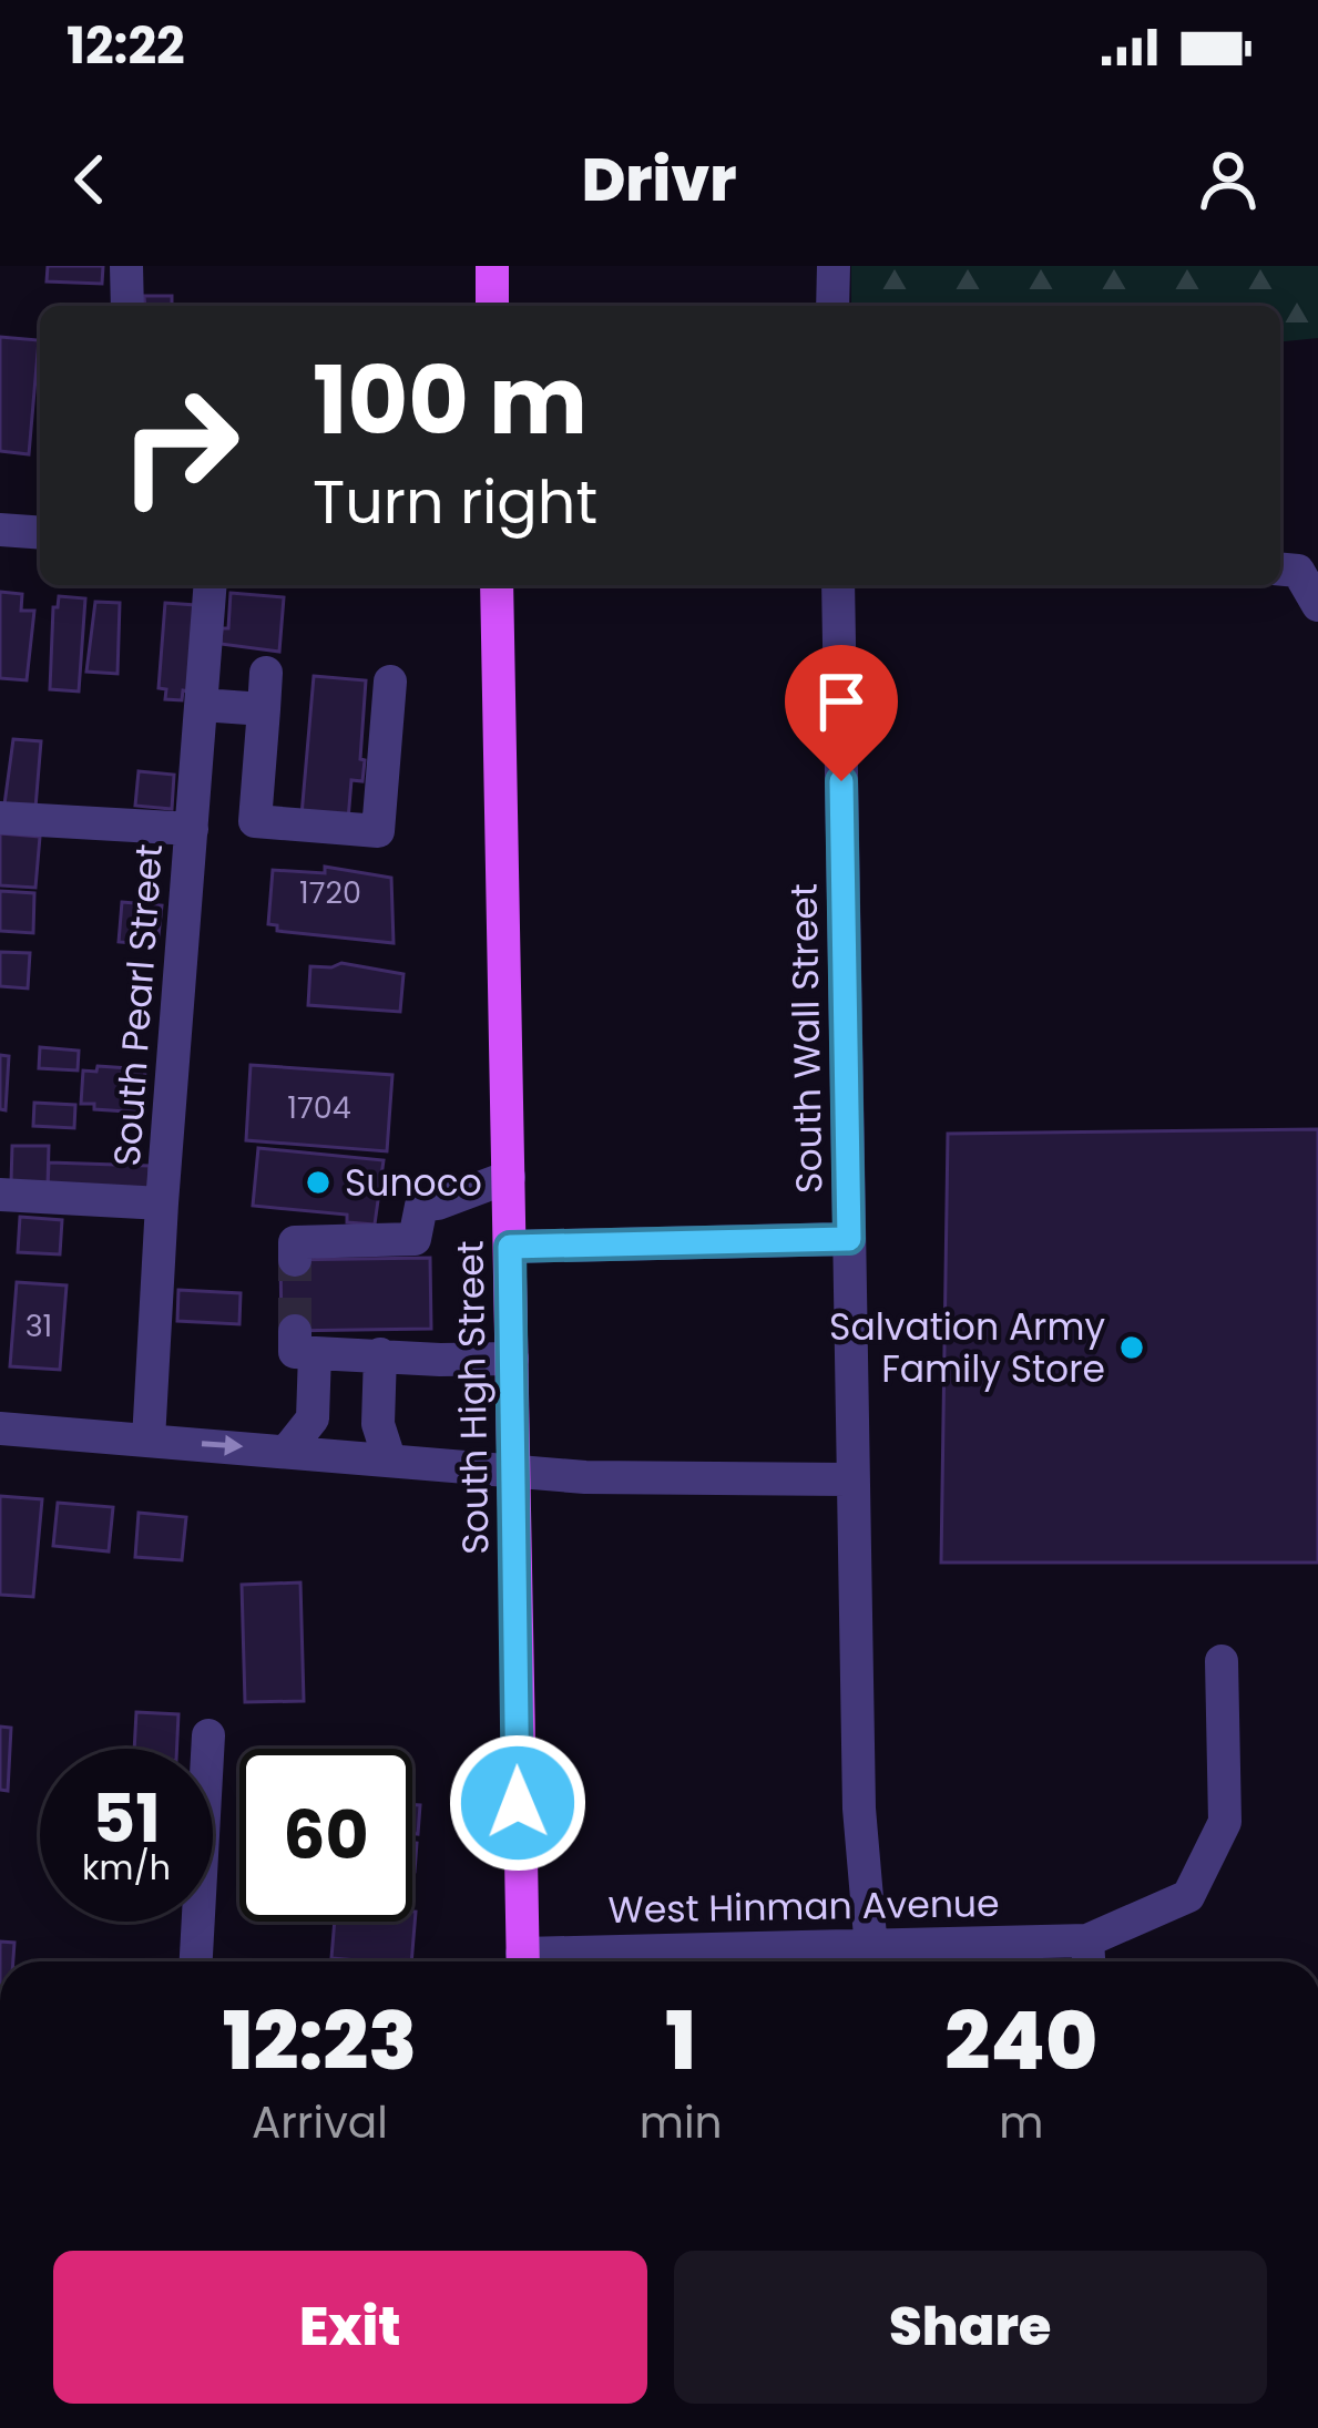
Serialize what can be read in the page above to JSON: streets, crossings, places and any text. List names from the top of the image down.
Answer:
{
  "streets": {
    "main road": ["South High Street"],
    "street": ["South Pearl Street", "South Wall Street", "West Hinman Avenue"]
  },
  "crossings": [
    ["South Wall Street", "West Hinman Avenue"]
  ],
  "places": ["Sunoco", "Salvation Army Family Store"],
  "house_numbers": ["1720", "1704", "31"],
  "page": {
    "status": "12:22",
    "header": "Drivr",
    "turn": ["100 m", "Turn right"],
    "speed": "51 km/h",
    "limit": "60",
    "eta": [
      "12:23",
      "Arrival",
      "1",
      "min",
      "240",
      "m"
    ],
    "buttons": ["Exit", "Share"]
  }
}
